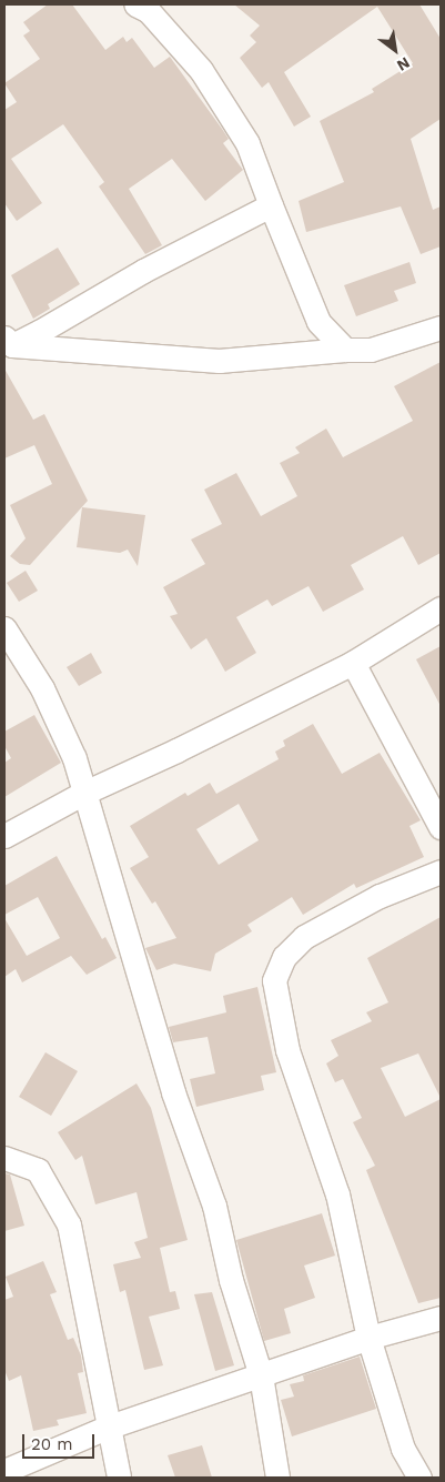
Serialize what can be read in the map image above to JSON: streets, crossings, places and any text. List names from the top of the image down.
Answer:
{
  "scale_bar": "20 m",
  "north": "bottom right"
}
